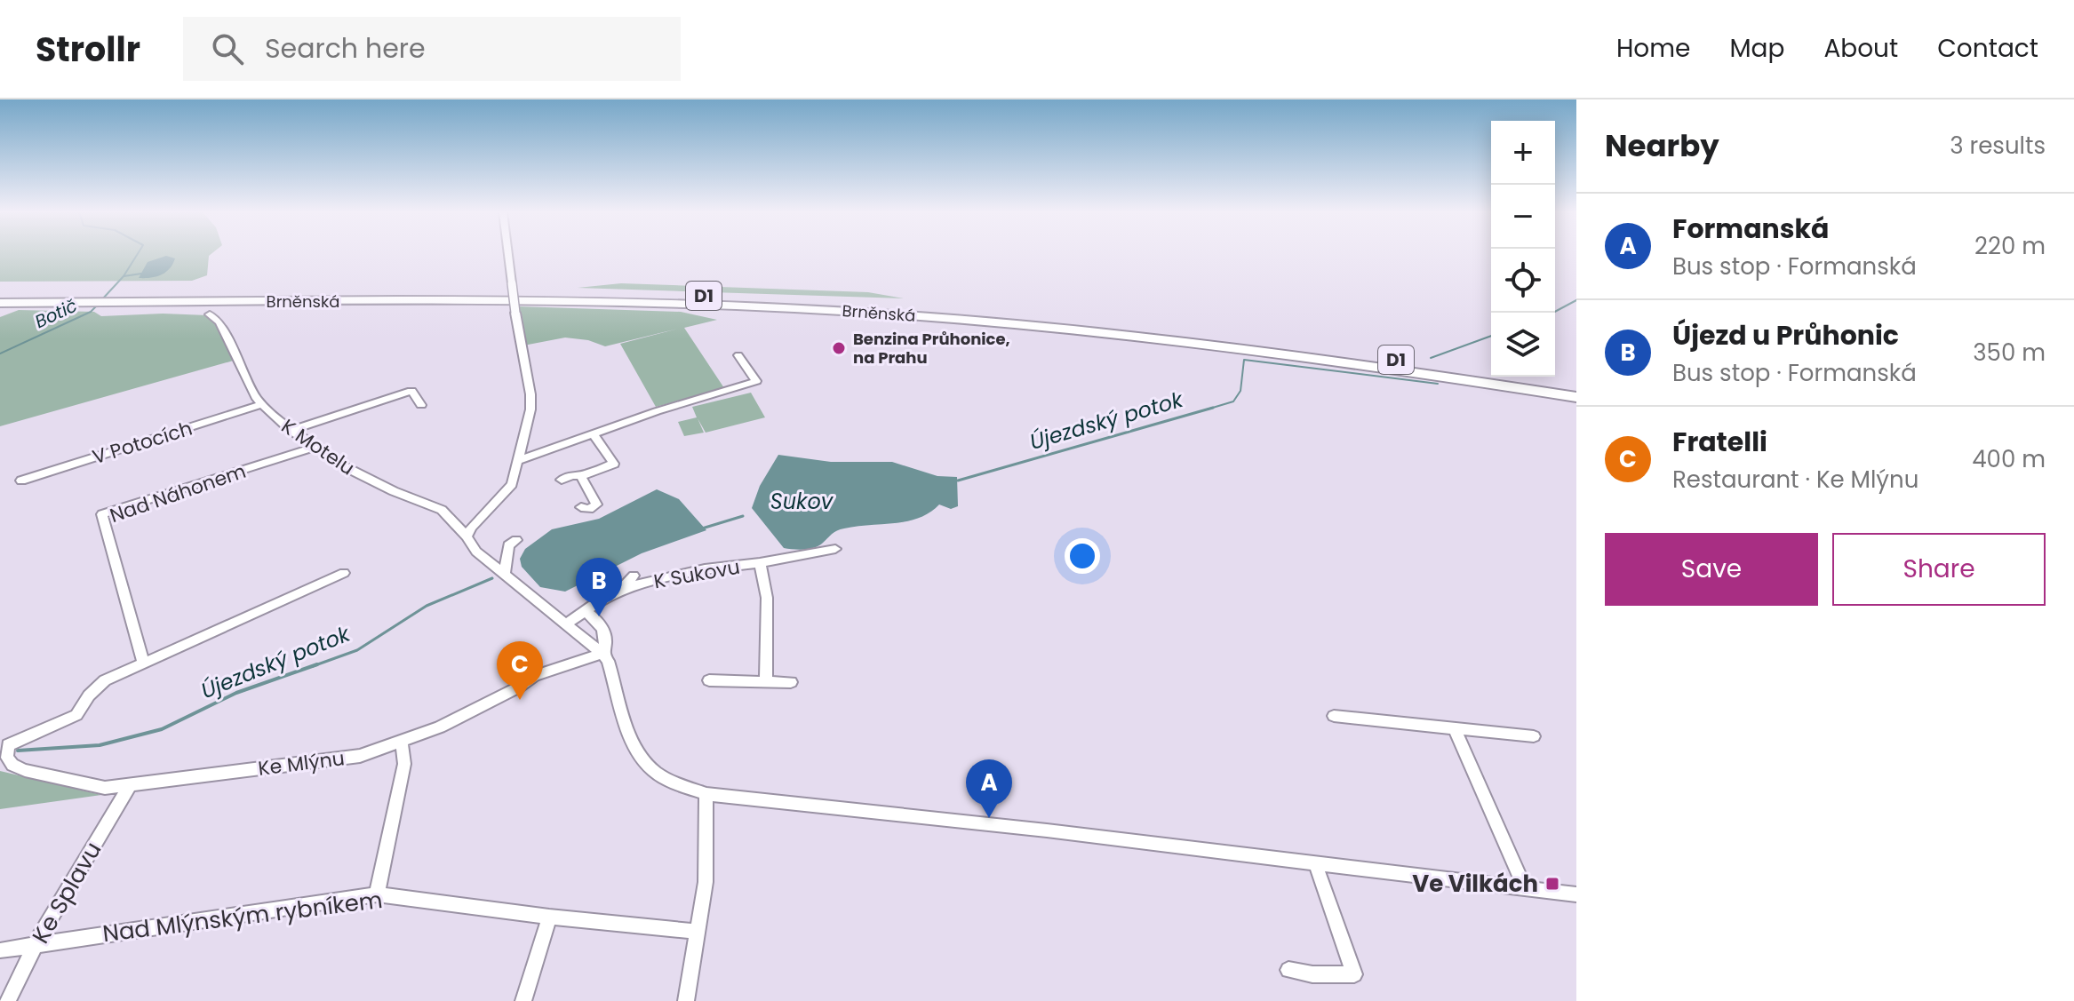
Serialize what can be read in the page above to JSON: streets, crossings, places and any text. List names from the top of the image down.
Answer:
{
  "streets": {
    "highway": ["D1", "Brněnská"],
    "street": [
      "V Potocích",
      "K Motelu",
      "Nad Náhonem",
      "K Sukovu",
      "Ke Mlýnu",
      "Ke Splavu",
      "Nad Mlýnským rybníkem"
    ]
  },
  "crossings": [
    ["D1", "Brněnská"],
    ["V Potocích", "K Motelu"],
    ["K Motelu", "Nad Náhonem"],
    ["K Motelu", "K Sukovu"],
    ["K Motelu", "Ke Mlýnu"],
    ["Ke Mlýnu", "Ke Splavu"],
    ["Ke Splavu", "Nad Mlýnským rybníkem"]
  ],
  "water": ["Botič", "Újezdský potok", "Sukov"],
  "places": {
    "other": ["Benzina Průhonice, na Prahu"],
    "transit": ["Ve Vilkách"]
  },
  "page": {
    "header": "Strollr",
    "search": "Search here",
    "nav": [
      "Home",
      "Map",
      "About",
      "Contact"
    ],
    "heading": ["Nearby", "3 results"],
    "map_buttons": ["+", "−"],
    "list": [
      {
        "mark": "A",
        "name": "Formanská",
        "note": "Bus stop · Formanská",
        "value": "220 m"
      },
      {
        "mark": "B",
        "name": "Újezd u Průhonic",
        "note": "Bus stop · Formanská",
        "value": "350 m"
      },
      {
        "mark": "C",
        "name": "Fratelli",
        "note": "Restaurant · Ke Mlýnu",
        "value": "400 m"
      }
    ],
    "buttons": ["Save", "Share"],
    "pins": ["B", "C", "A"]
  }
}
